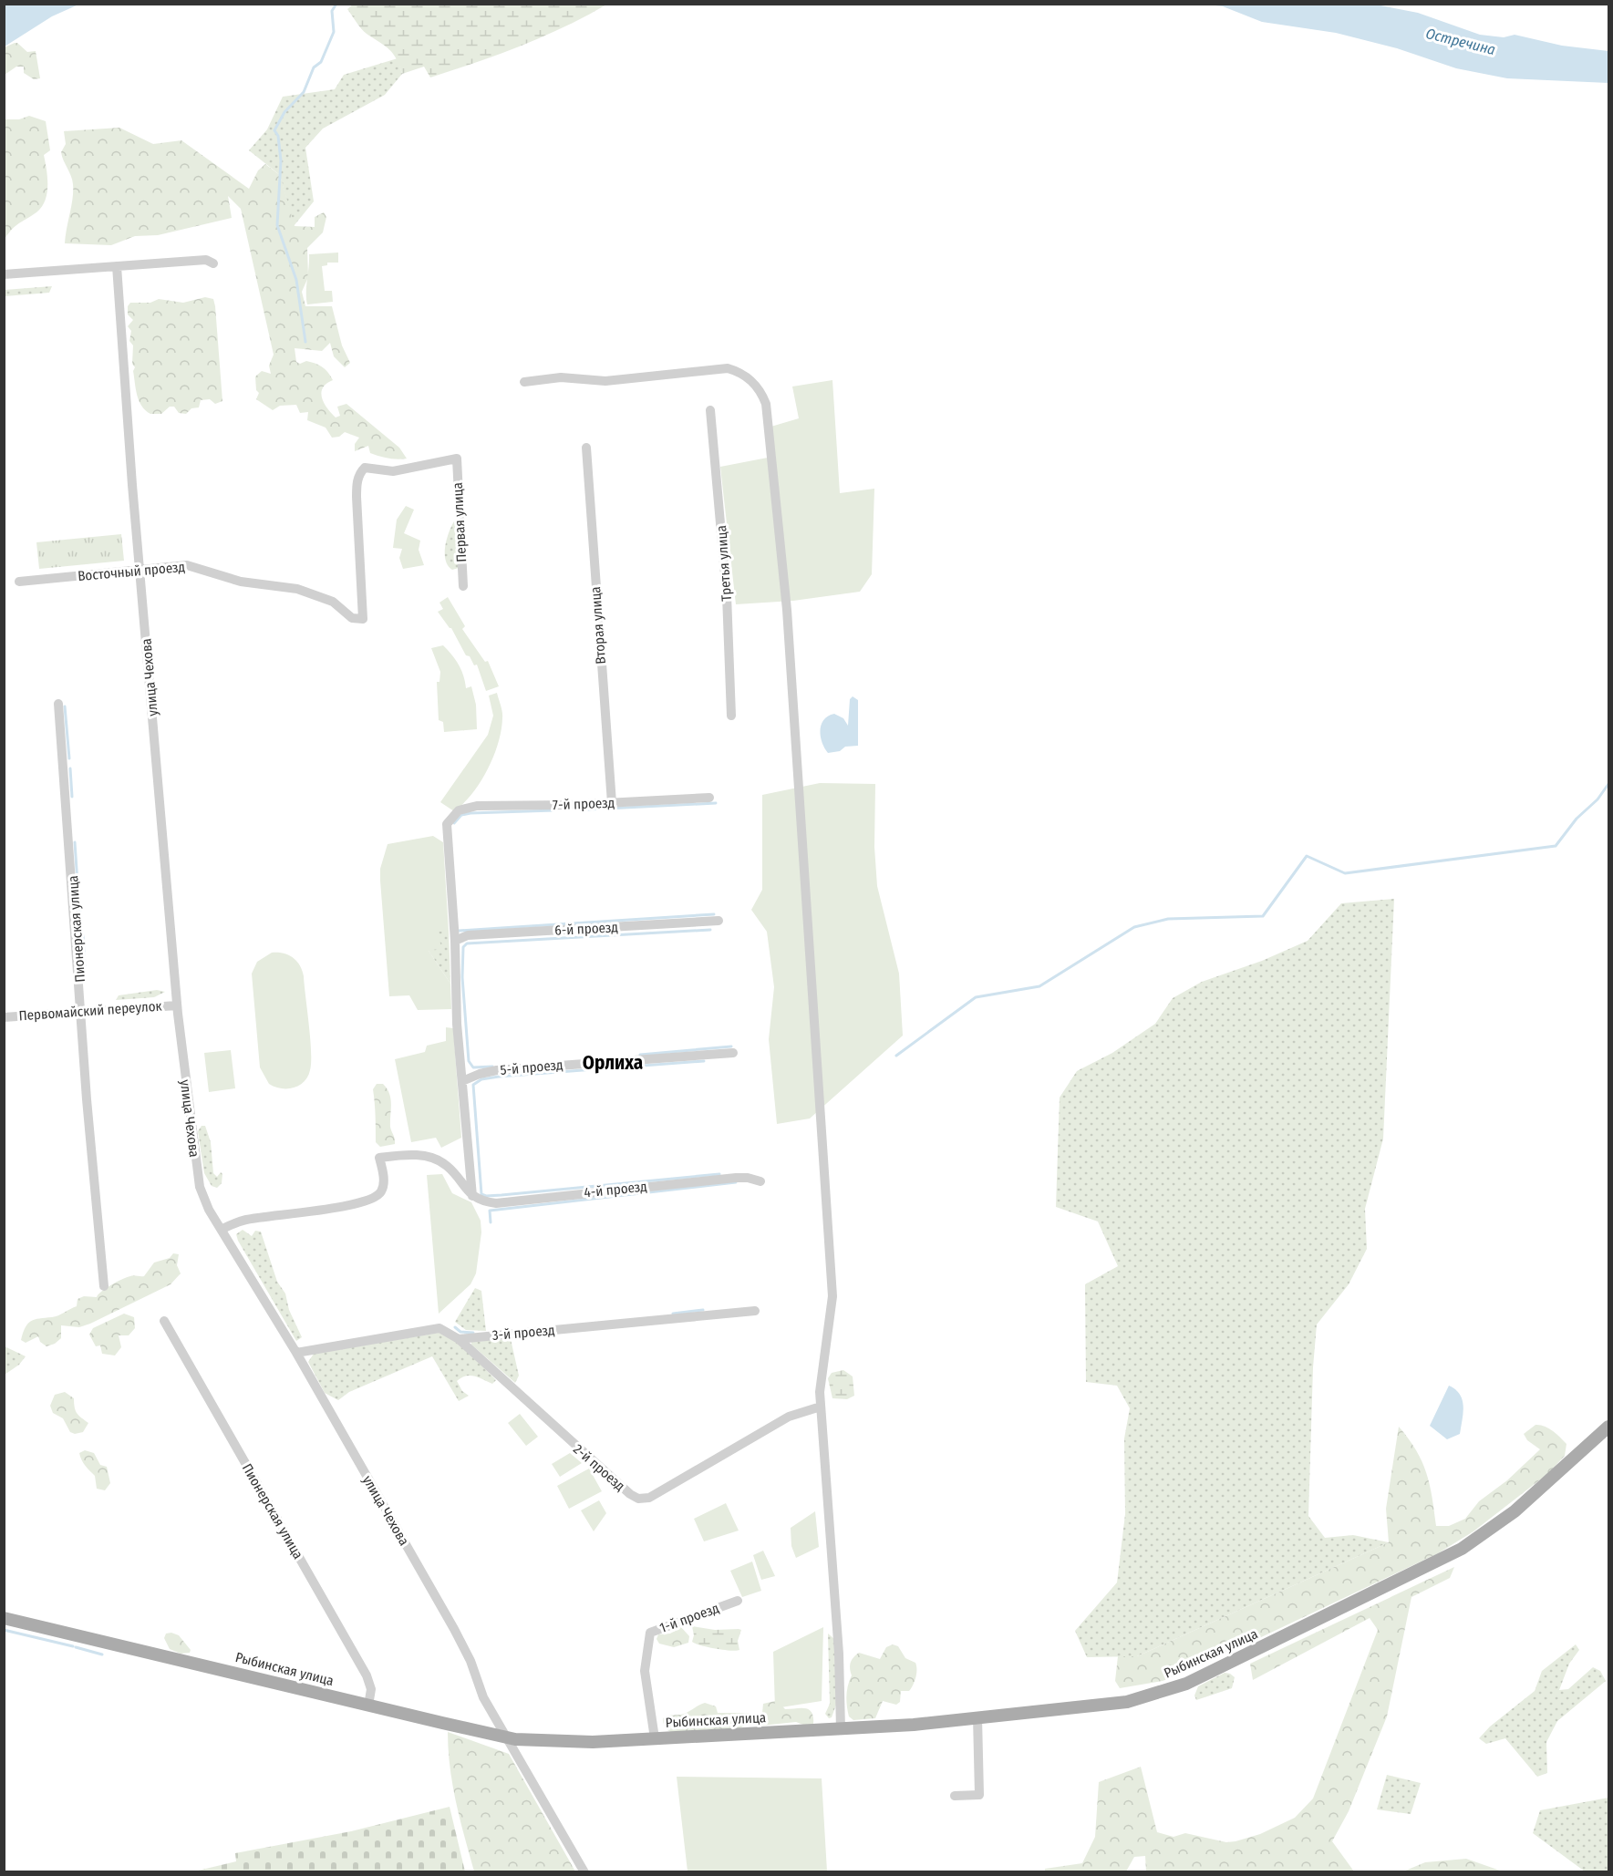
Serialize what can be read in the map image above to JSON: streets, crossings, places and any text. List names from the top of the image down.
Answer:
{
  "streets": {
    "main road": ["Рыбинская улица"],
    "street": [
      "Первая улица",
      "Третья улица",
      "Восточный проезд",
      "Вторая улица",
      "улица Чехова",
      "7-й проезд",
      "Пионерская улица",
      "6-й проезд",
      "Первомайский переулок",
      "5-й проезд",
      "4-й проезд",
      "3-й проезд",
      "2-й проезд",
      "1-й проезд"
    ]
  },
  "crossings": [
    ["Первая улица", "Восточный проезд"],
    ["Восточный проезд", "улица Чехова"],
    ["Вторая улица", "7-й проезд"],
    ["улица Чехова", "Первомайский переулок"],
    ["улица Чехова", "3-й проезд"],
    ["улица Чехова", "Рыбинская улица"],
    ["7-й проезд", "6-й проезд"],
    ["Пионерская улица", "Первомайский переулок"],
    ["Пионерская улица", "Рыбинская улица"],
    ["3-й проезд", "2-й проезд"],
    ["1-й проезд", "Рыбинская улица"]
  ],
  "districts": ["Орлиха"],
  "water": ["Остречина"]
}
